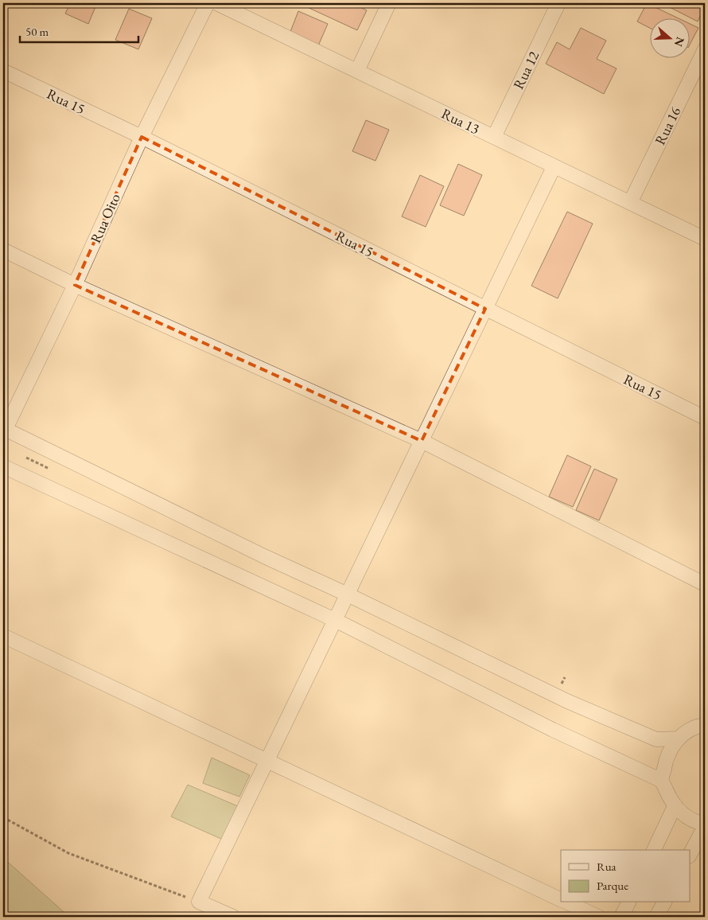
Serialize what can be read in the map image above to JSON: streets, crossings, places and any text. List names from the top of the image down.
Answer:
{
  "streets": {
    "street": [
      "Rua 12",
      "Rua 15",
      "Rua 13",
      "Rua 16",
      "Rua Oito"
    ]
  },
  "crossings": [
    ["Rua 12", "Rua 13"],
    ["Rua 15", "Rua Oito"],
    ["Rua 13", "Rua 16"]
  ],
  "legend": ["Rua", "Parque"],
  "scale_bar": "50 m",
  "north": "right"
}
